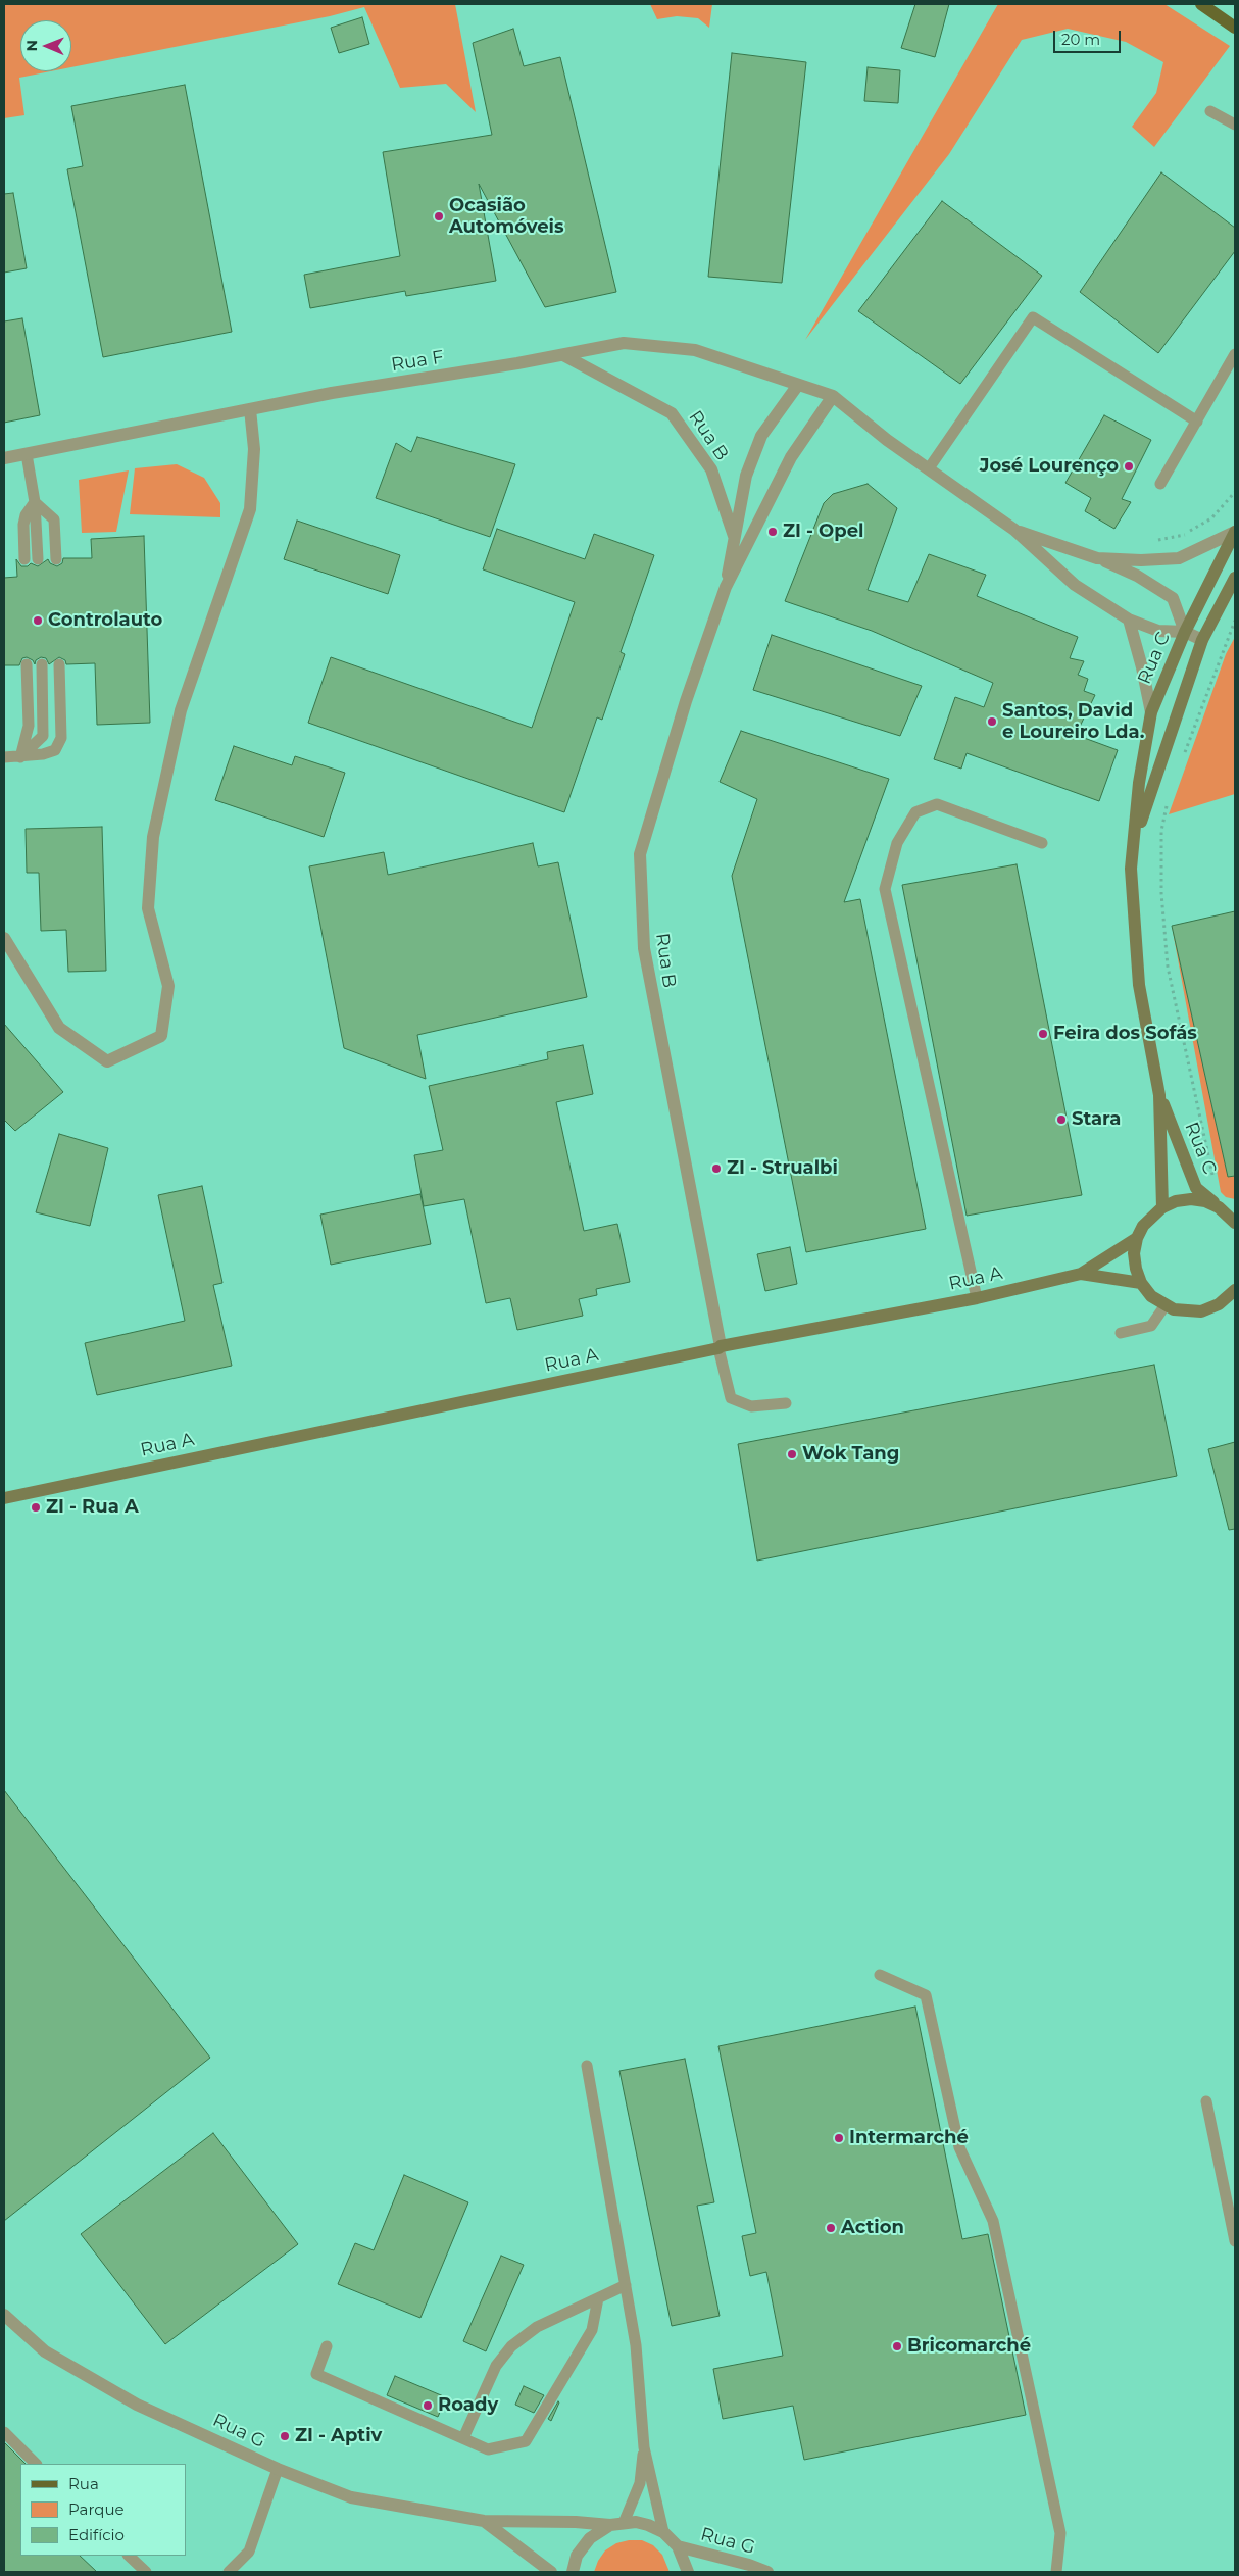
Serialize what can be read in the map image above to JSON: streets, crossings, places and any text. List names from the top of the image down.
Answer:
{
  "streets": {
    "street": [
      "Rua F",
      "Rua B",
      "Rua C",
      "Rua A",
      "Rua G"
    ]
  },
  "crossings": [
    ["Rua F", "Rua B"],
    ["Rua B", "Rua A"]
  ],
  "places": [
    "Ocasião Automóveis",
    "José Lourenço",
    "ZI - Opel",
    "Controlauto",
    "Santos, David e Loureiro Lda.",
    "Feira dos Sofás",
    "Stara",
    "ZI - Strualbi",
    "Wok Tang",
    "ZI - Rua A",
    "Intermarché",
    "Action",
    "Bricomarché",
    "Roady",
    "ZI - Aptiv"
  ],
  "legend": ["Rua", "Parque", "Edifício"],
  "scale_bar": "20 m",
  "north": "left"
}
